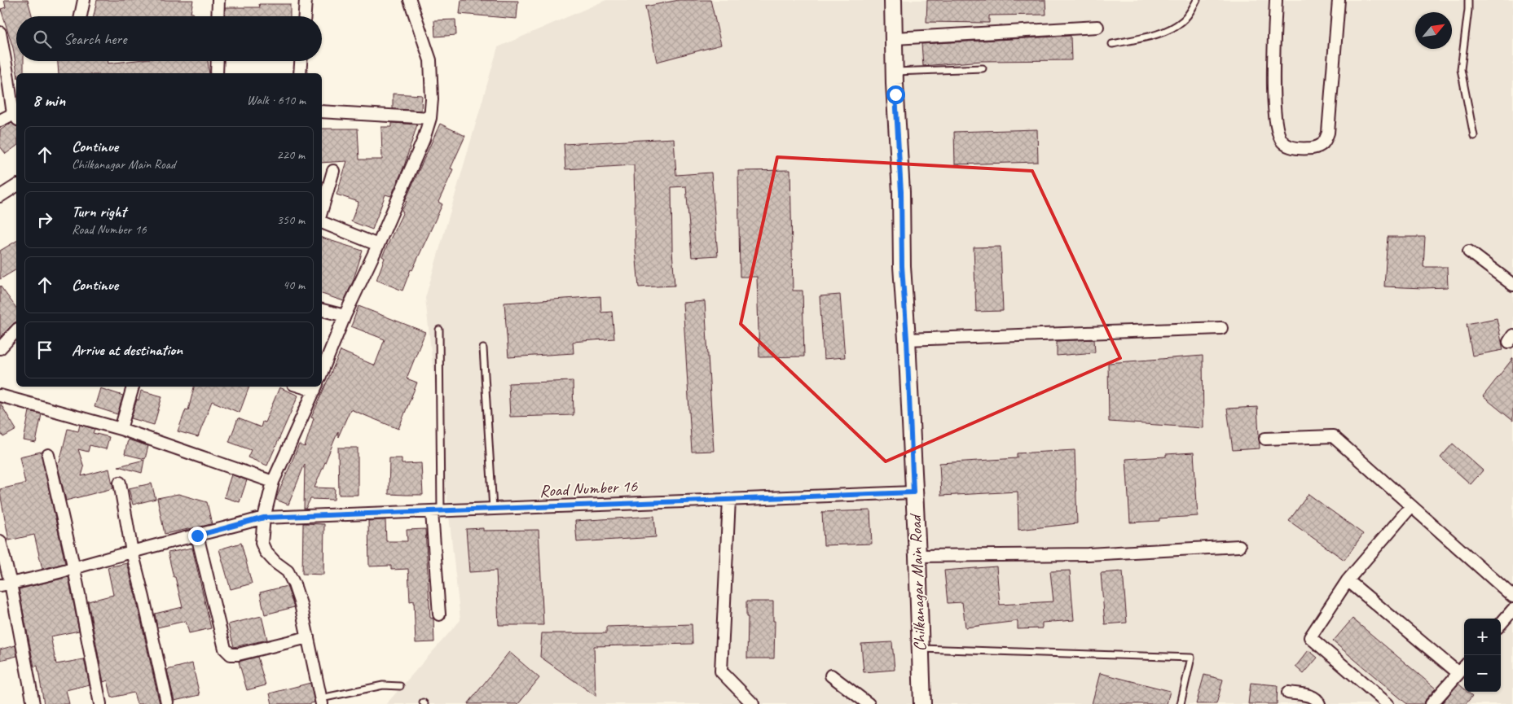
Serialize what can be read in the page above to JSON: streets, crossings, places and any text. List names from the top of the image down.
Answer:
{
  "streets": {
    "main road": ["Chilkanagar Main Road"],
    "street": ["Road Number 16"]
  },
  "crossings": [
    ["Road Number 16", "Chilkanagar Main Road"]
  ],
  "north": "top right",
  "page": {
    "search": "Search here",
    "heading": ["8 min", "Walk · 610 m"],
    "list": [
      ["Continue", "Chilkanagar Main Road", "220 m"],
      ["Turn right", "Road Number 16", "350 m"],
      ["Continue", "40 m"],
      "Arrive at destination"
    ],
    "map_buttons": ["+", "−"]
  }
}
